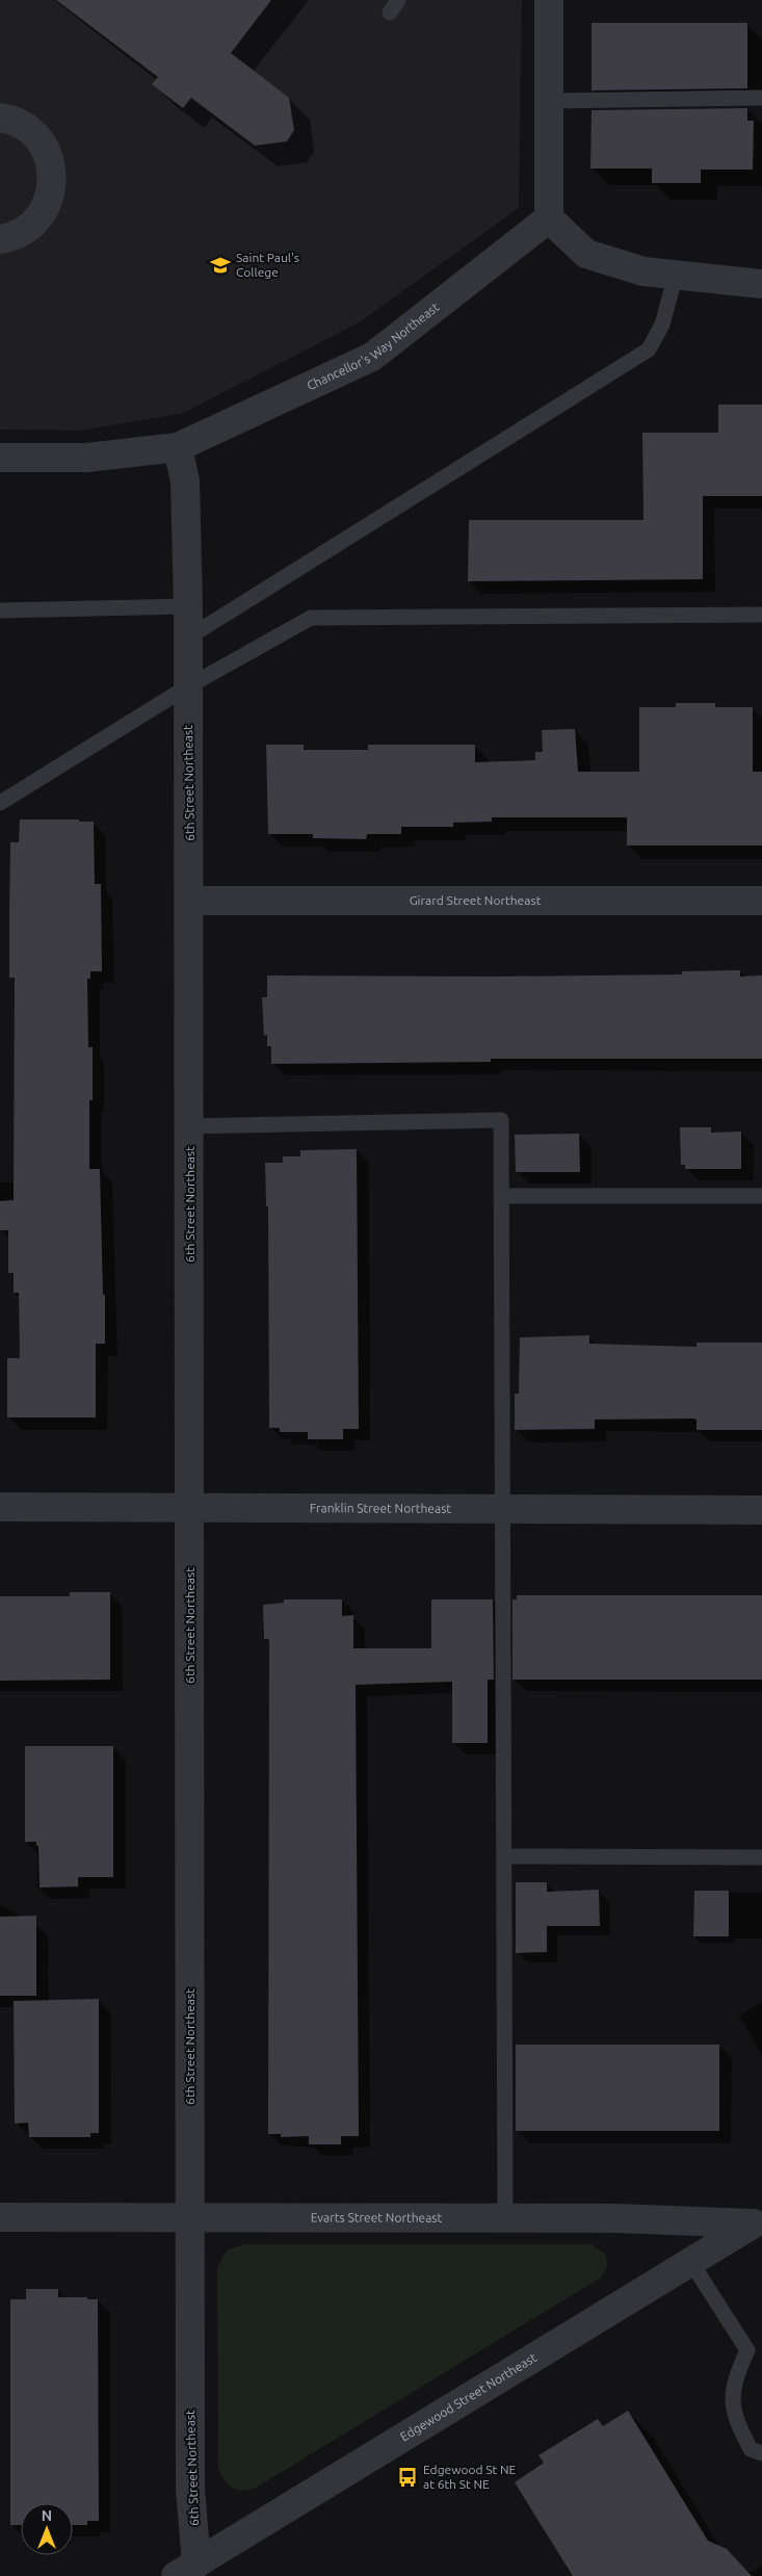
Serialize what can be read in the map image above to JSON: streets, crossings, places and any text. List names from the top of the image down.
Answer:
{
  "streets": {
    "street": [
      "Chancellor's Way Northeast",
      "6th Street Northeast",
      "Girard Street Northeast",
      "Franklin Street Northeast",
      "Evarts Street Northeast",
      "Edgewood Street Northeast"
    ]
  },
  "crossings": [
    ["6th Street Northeast", "Girard Street Northeast"],
    ["6th Street Northeast", "Franklin Street Northeast"],
    ["6th Street Northeast", "Evarts Street Northeast"],
    ["6th Street Northeast", "Edgewood Street Northeast"],
    ["Evarts Street Northeast", "Edgewood Street Northeast"]
  ],
  "places": {
    "school or university": ["Saint Paul's College"],
    "bus stop": ["Edgewood St NE at 6th St NE"]
  },
  "north": "top"
}
